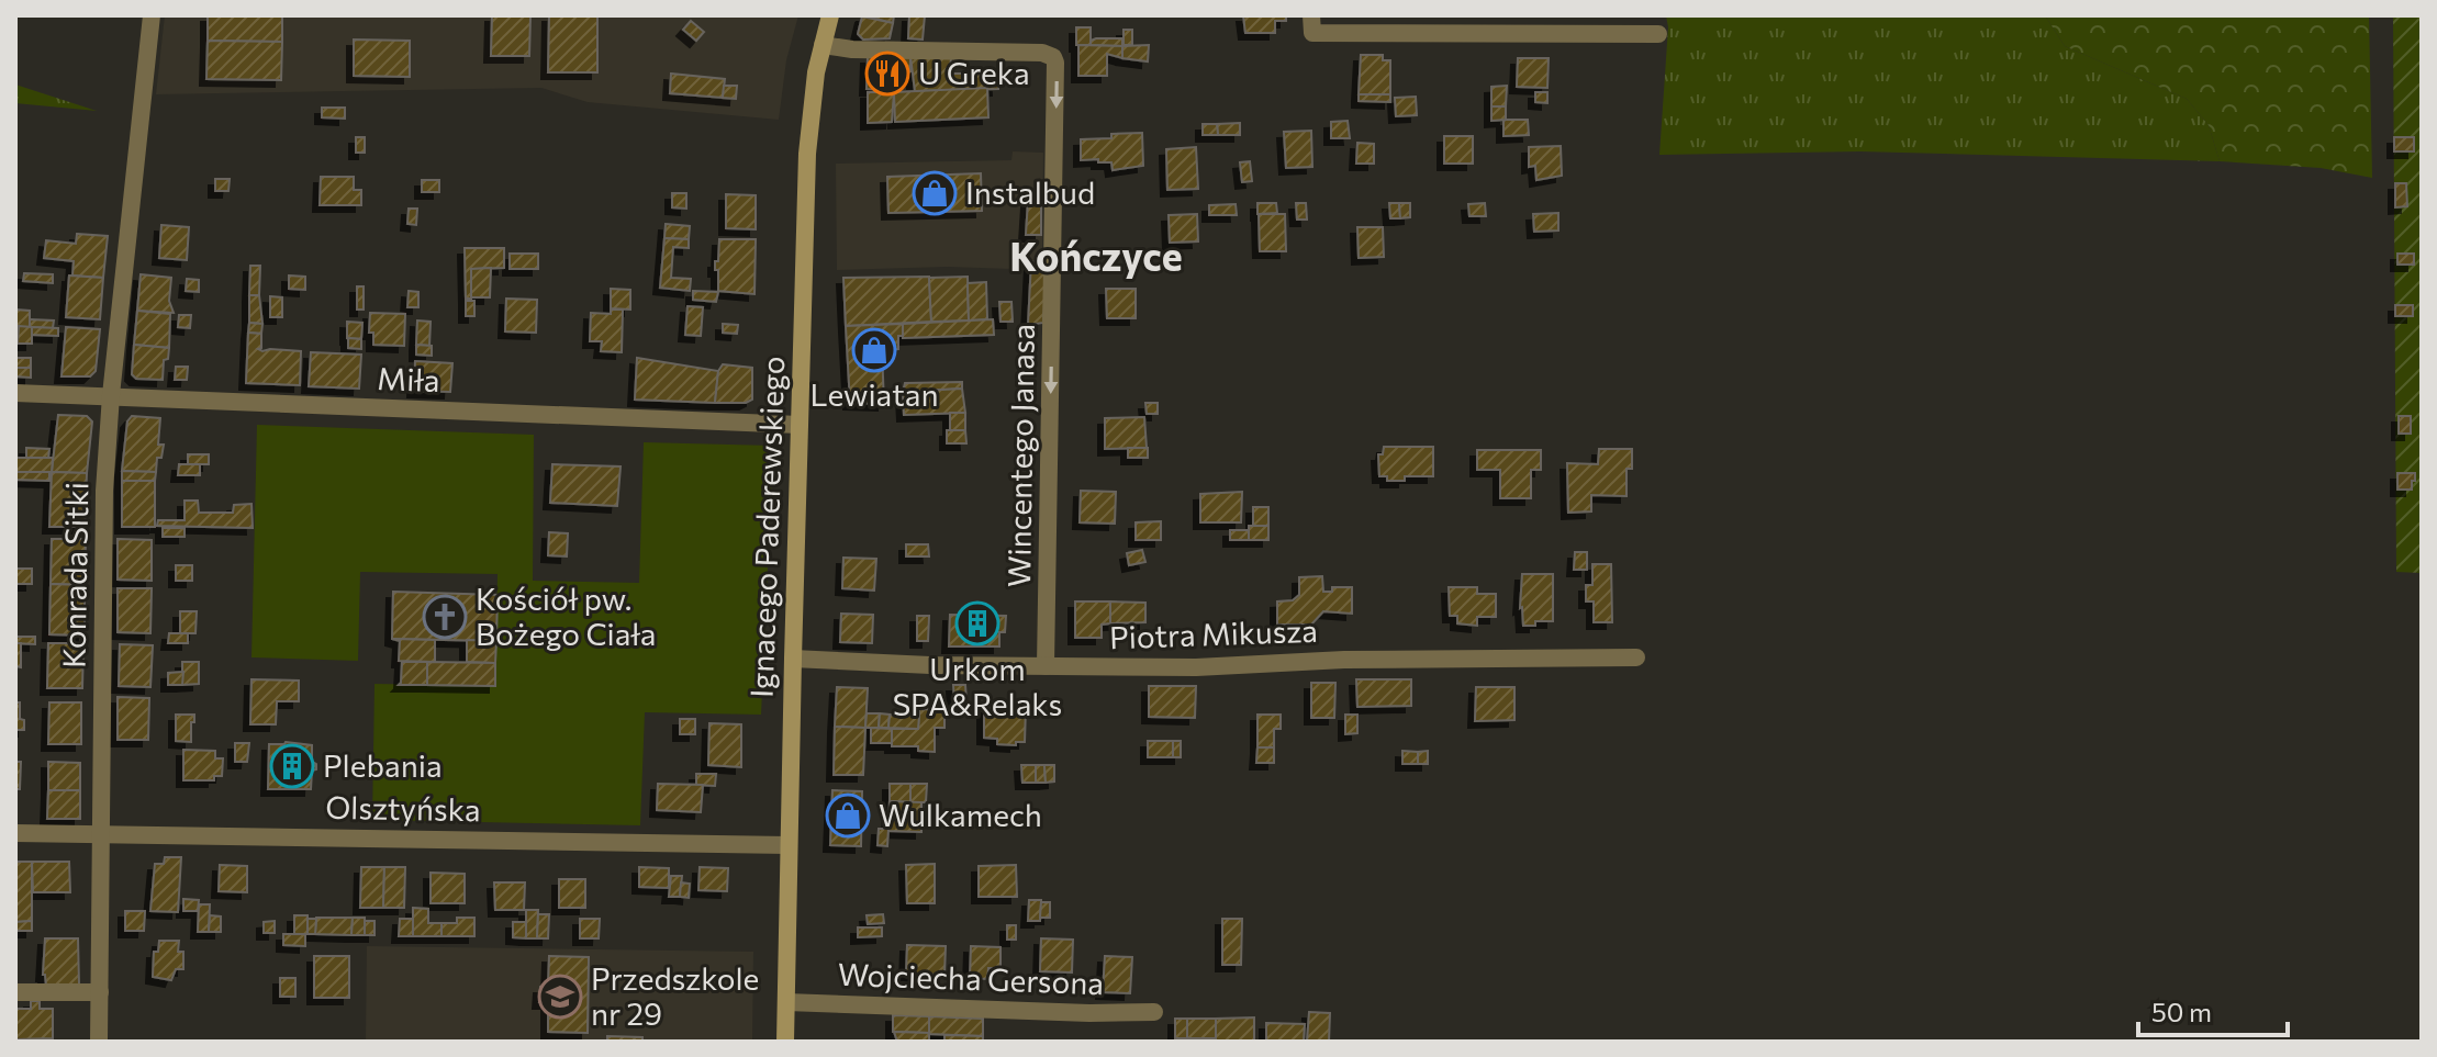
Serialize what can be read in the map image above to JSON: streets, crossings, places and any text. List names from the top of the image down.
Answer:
{
  "streets": {
    "main road": ["Ignacego Paderewskiego"],
    "street": [
      "Miła",
      "Wincentego Janasa",
      "Konrada Sitki",
      "Piotra Mikusza",
      "Olsztyńska",
      "Wojciecha Gersona"
    ]
  },
  "crossings": [
    ["Miła", "Ignacego Paderewskiego"],
    ["Miła", "Konrada Sitki"],
    ["Wincentego Janasa", "Ignacego Paderewskiego"],
    ["Wincentego Janasa", "Piotra Mikusza"],
    ["Ignacego Paderewskiego", "Piotra Mikusza"],
    ["Ignacego Paderewskiego", "Olsztyńska"],
    ["Ignacego Paderewskiego", "Wojciecha Gersona"],
    ["Konrada Sitki", "Olsztyńska"]
  ],
  "districts": ["Kończyce"],
  "places": {
    "restaurant": ["U Greka"],
    "shop": ["Instalbud", "Lewiatan", "Wulkamech"],
    "church": ["Kościół pw. Bożego Ciała"],
    "building": ["Urkom SPA&Relaks", "Plebania"],
    "school or university": ["Przedszkole nr 29"]
  },
  "scale_bar": "50 m"
}
